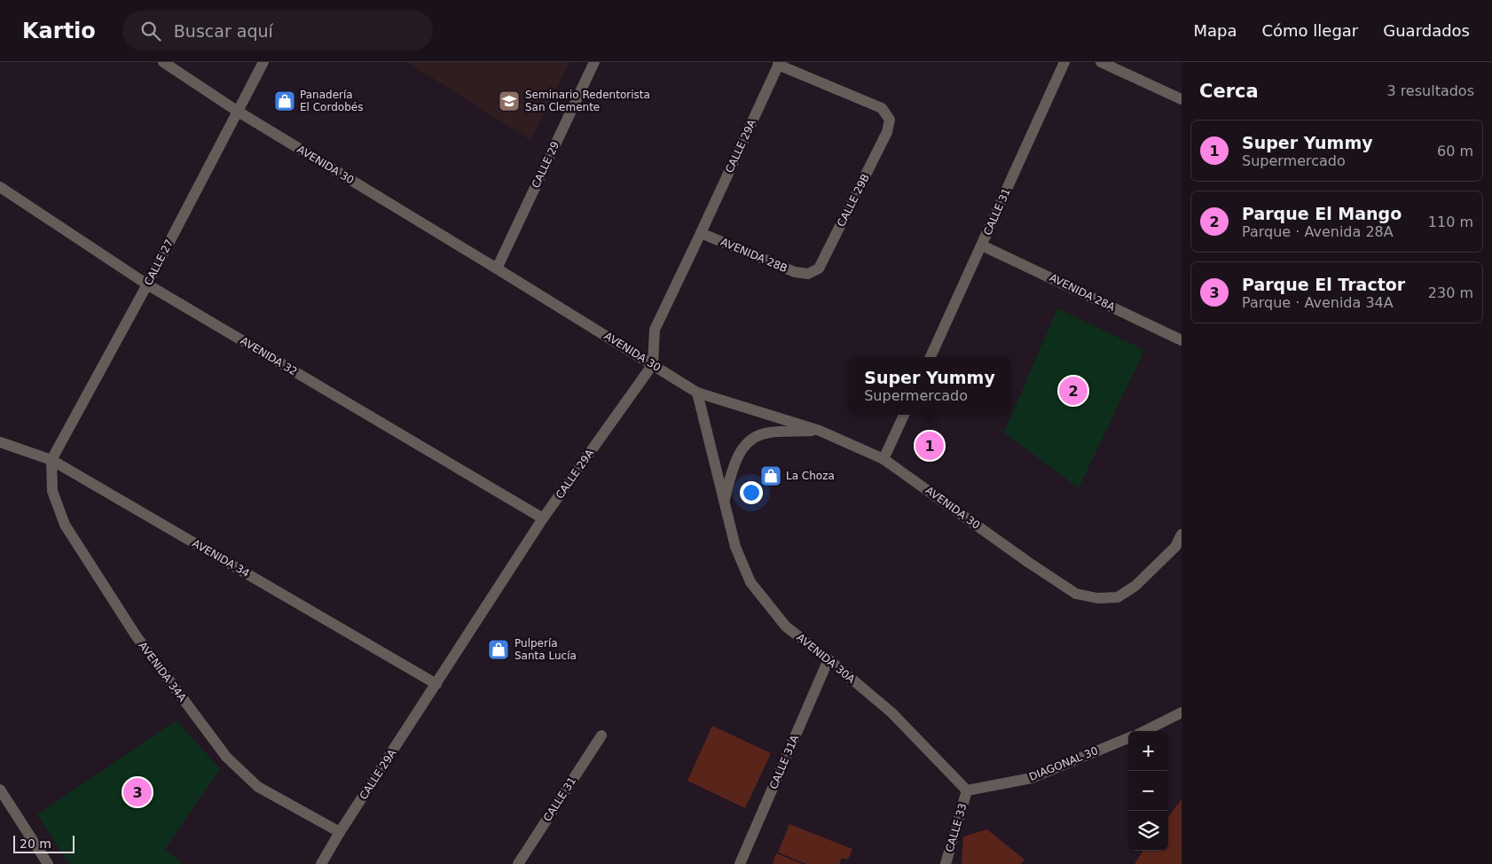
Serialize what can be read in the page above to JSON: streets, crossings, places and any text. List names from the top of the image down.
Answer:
{
  "streets": {
    "street": [
      "CALLE 29A",
      "AVENIDA 30",
      "CALLE 29",
      "CALLE 29B",
      "CALLE 31",
      "AVENIDA 28B",
      "CALLE 27",
      "AVENIDA 28A",
      "AVENIDA 32",
      "AVENIDA 34",
      "AVENIDA 30A",
      "AVENIDA 34A",
      "CALLE 31A",
      "DIAGONAL 30",
      "CALLE 33"
    ]
  },
  "crossings": [
    ["CALLE 29A", "AVENIDA 30"],
    ["CALLE 29A", "CALLE 29B"],
    ["CALLE 29A", "AVENIDA 28B"],
    ["CALLE 29A", "AVENIDA 32"],
    ["CALLE 29A", "AVENIDA 34"],
    ["CALLE 29A", "AVENIDA 34A"],
    ["AVENIDA 30", "CALLE 29"],
    ["AVENIDA 30", "CALLE 27"],
    ["AVENIDA 30", "AVENIDA 30A"],
    ["CALLE 29B", "AVENIDA 28B"],
    ["CALLE 31", "AVENIDA 28A"],
    ["CALLE 27", "AVENIDA 32"],
    ["CALLE 27", "AVENIDA 34"],
    ["CALLE 27", "AVENIDA 34A"],
    ["AVENIDA 34", "AVENIDA 34A"],
    ["AVENIDA 30A", "CALLE 31A"],
    ["AVENIDA 30A", "DIAGONAL 30"],
    ["AVENIDA 30A", "CALLE 33"],
    ["DIAGONAL 30", "CALLE 33"]
  ],
  "places": {
    "shop": ["Panadería El Cordobés", "La Choza", "Pulpería Santa Lucía"],
    "school or university": ["Seminario Redentorista San Clemente"]
  },
  "scale_bar": "20 m",
  "page": {
    "header": "Kartio",
    "search": "Buscar aquí",
    "nav": ["Mapa", "Cómo llegar", "Guardados"],
    "heading": ["Cerca", "3 resultados"],
    "list": [
      {
        "mark": "1",
        "name": "Super Yummy",
        "note": "Supermercado",
        "value": "60 m"
      },
      {
        "mark": "2",
        "name": "Parque El Mango",
        "note": "Parque · Avenida 28A",
        "value": "110 m"
      },
      {
        "mark": "3",
        "name": "Parque El Tractor",
        "note": "Parque · Avenida 34A",
        "value": "230 m"
      }
    ],
    "popup": ["Super Yummy", "Supermercado"],
    "pins": ["2", "1", "3"],
    "map_buttons": ["+", "−"],
    "scale": "20 m"
  }
}
